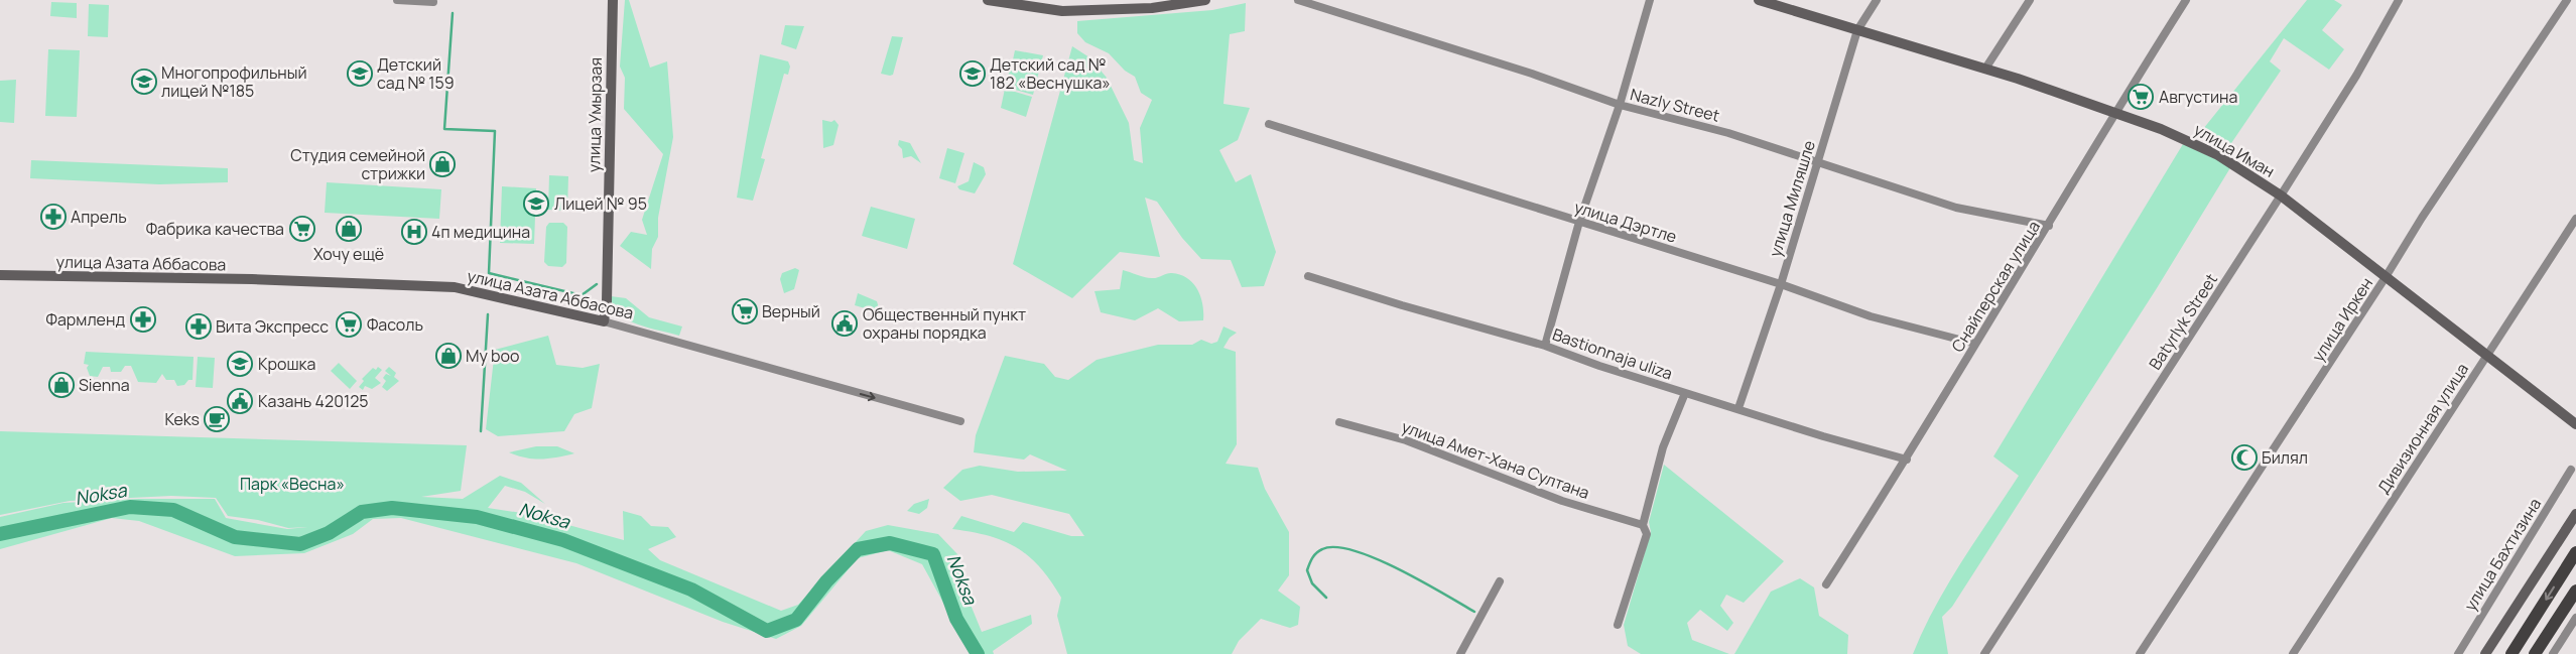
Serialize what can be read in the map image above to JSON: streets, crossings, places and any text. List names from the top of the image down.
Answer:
{
  "streets": {
    "street": [
      "Nazly Street",
      "улица Умырзая",
      "улица Иман",
      "улица Миляшле",
      "улица Дэртле",
      "улица Азата Аббасова",
      "Снайперская улица",
      "улица Иркен",
      "Batyrlyk Street",
      "Bastionnaja uliza",
      "Дивизионная улица",
      "улица Амет-Хана Султана",
      "улица Бахтизина"
    ]
  },
  "crossings": [
    ["Nazly Street", "улица Миляшле"],
    ["Nazly Street", "Снайперская улица"],
    ["улица Умырзая", "улица Азата Аббасова"],
    ["улица Иман", "улица Миляшле"],
    ["улица Иман", "Снайперская улица"],
    ["улица Иман", "улица Иркен"],
    ["улица Иман", "Batyrlyk Street"],
    ["улица Иман", "Дивизионная улица"],
    ["улица Миляшле", "улица Дэртле"],
    ["улица Миляшле", "Bastionnaja uliza"],
    ["улица Дэртле", "Снайперская улица"],
    ["Снайперская улица", "Bastionnaja uliza"]
  ],
  "one_way": ["улица Азата Аббасова"],
  "water": ["Noksa"],
  "parks": ["Парк «Весна»"],
  "places": {
    "school or university": [
      "Детский сад № 159",
      "Детский сад № 182 «Веснушка»",
      "Многопрофильный лицей №185",
      "Лицей № 95",
      "Крошка"
    ],
    "supermarket": [
      "Августина",
      "Фабрика качества",
      "Верный",
      "Фасоль"
    ],
    "shop": [
      "Студия семейной стрижки",
      "Хочу ещё",
      "My boo",
      "Sienna"
    ],
    "pharmacy": ["Апрель", "Фармленд", "Вита Экспресс"],
    "hospital": ["4п медицина"],
    "public building": ["Общественный пункт охраны порядка", "Казань 420125"],
    "cafe": ["Keks"],
    "mosque": ["Билял"]
  }
}
